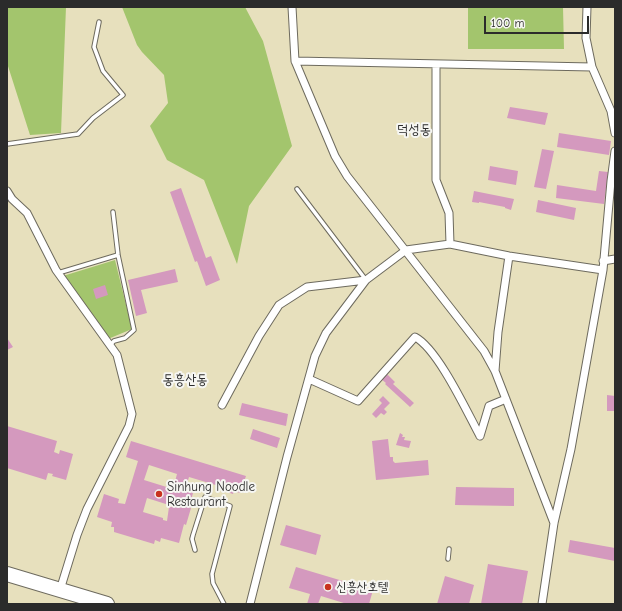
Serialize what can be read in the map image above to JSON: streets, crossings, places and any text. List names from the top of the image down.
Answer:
{
  "districts": ["덕성동", "동흥산동"],
  "places": ["Sinhung Noodle Restaurant", "신흥산호텔"],
  "scale_bar": "100 m"
}
